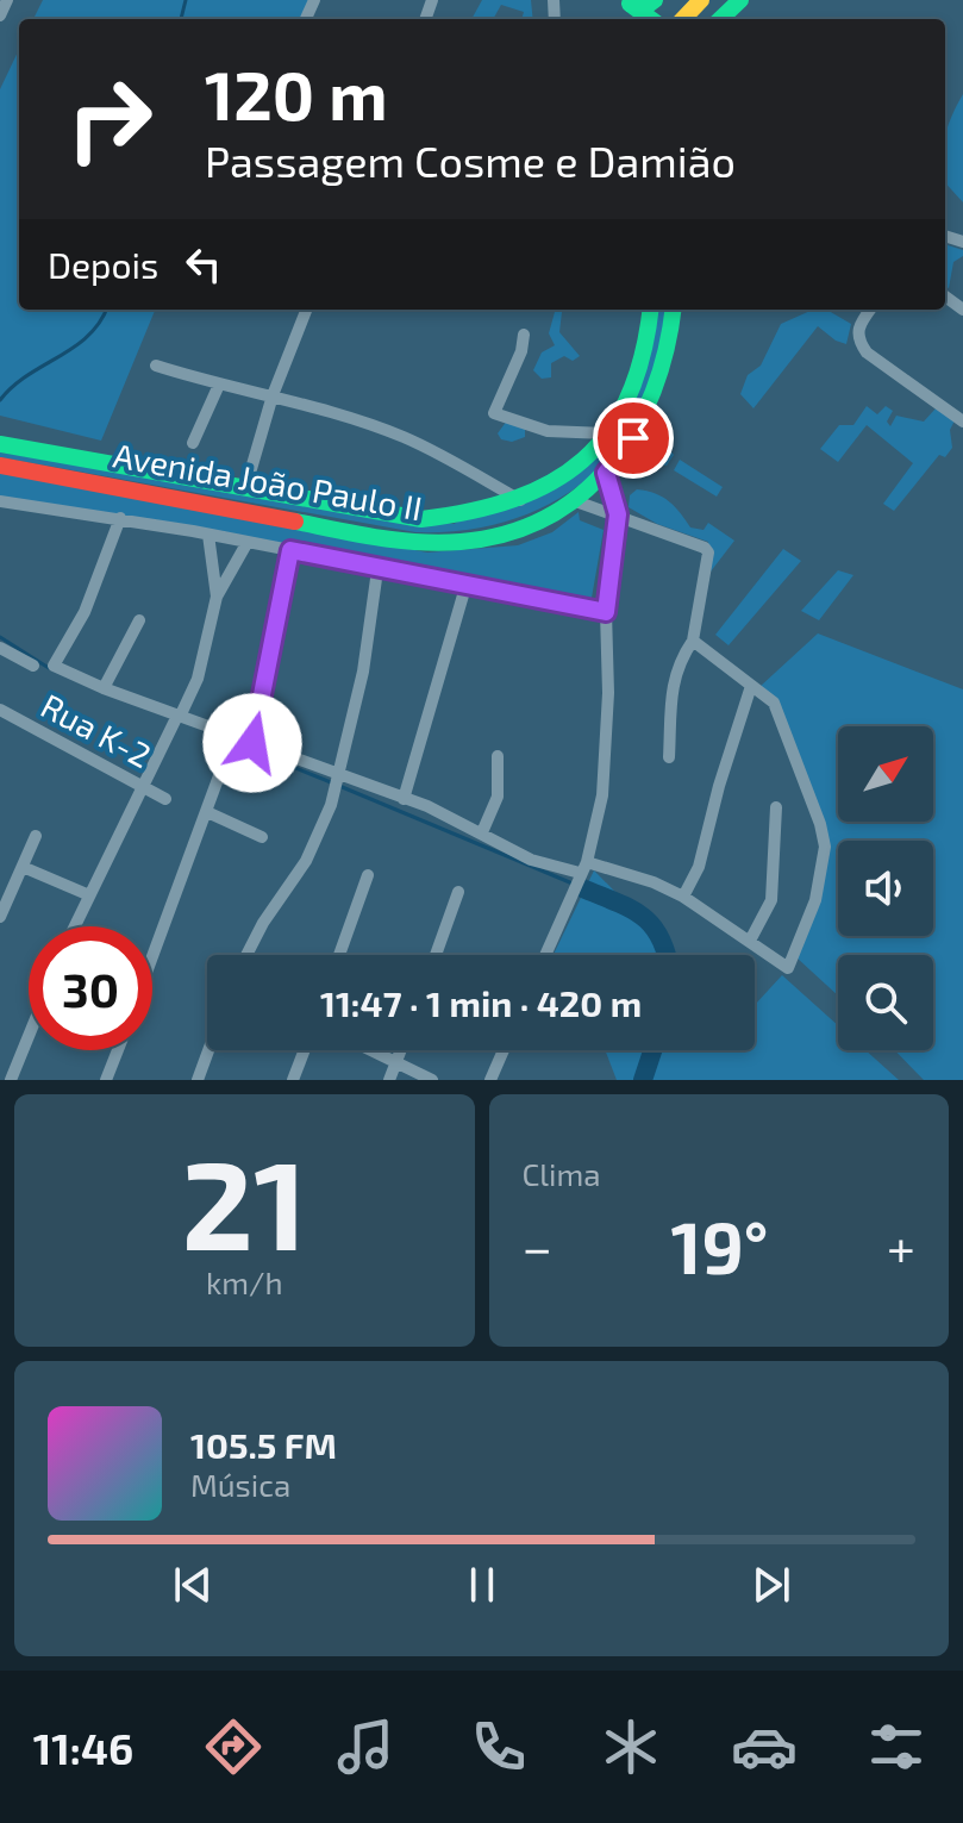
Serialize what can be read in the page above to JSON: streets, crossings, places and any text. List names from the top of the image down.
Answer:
{
  "streets": {
    "main road": ["Avenida João Paulo II"],
    "street": ["Rua K-2"]
  },
  "north": "top right",
  "page": {
    "turn": ["120 m", "Passagem Cosme e Damião"],
    "then": "Depois",
    "limit": "30",
    "trip": "11:47 · 1 min · 420 m",
    "tile": [
      ["21", "km/h"],
      "Clima"
    ],
    "heat": ["−", "19°", "+"],
    "song": ["105.5 FM", "Música"],
    "tabs": "11:46"
  }
}
